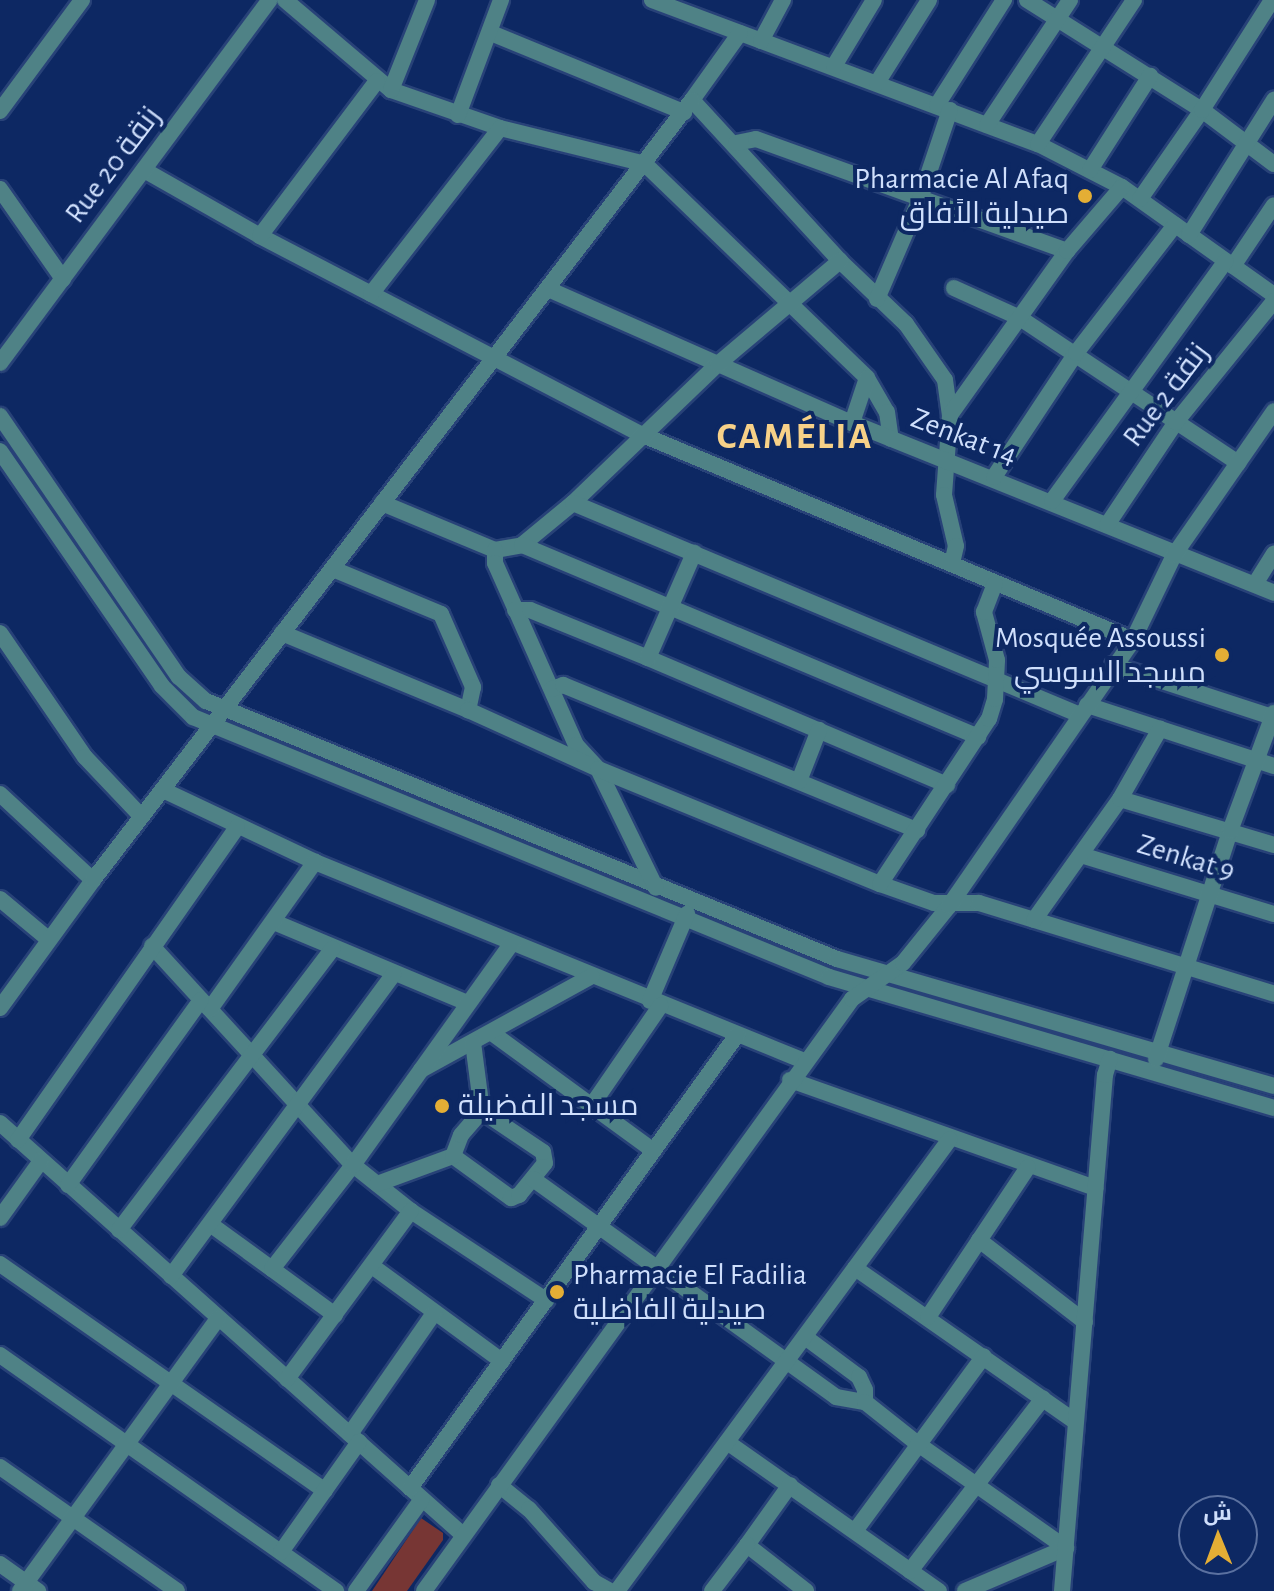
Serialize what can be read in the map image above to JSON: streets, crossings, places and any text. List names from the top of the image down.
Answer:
{
  "streets": {
    "street": [
      "Rue 20 زنقة",
      "Rue 2 زنقة",
      "Zenkat 14",
      "Zenkat 9"
    ]
  },
  "crossings": [
    ["Rue 2 زنقة", "Zenkat 14"]
  ],
  "districts": ["CAMÉLIA"],
  "places": [
    "Pharmacie Al Afaq صيدلية الاًفاق",
    "Mosquée Assoussi مسجد السوسي",
    "مسجد الفضيلة",
    "Pharmacie El Fadilia صيدلية الفاضلية"
  ],
  "north": "top"
}
